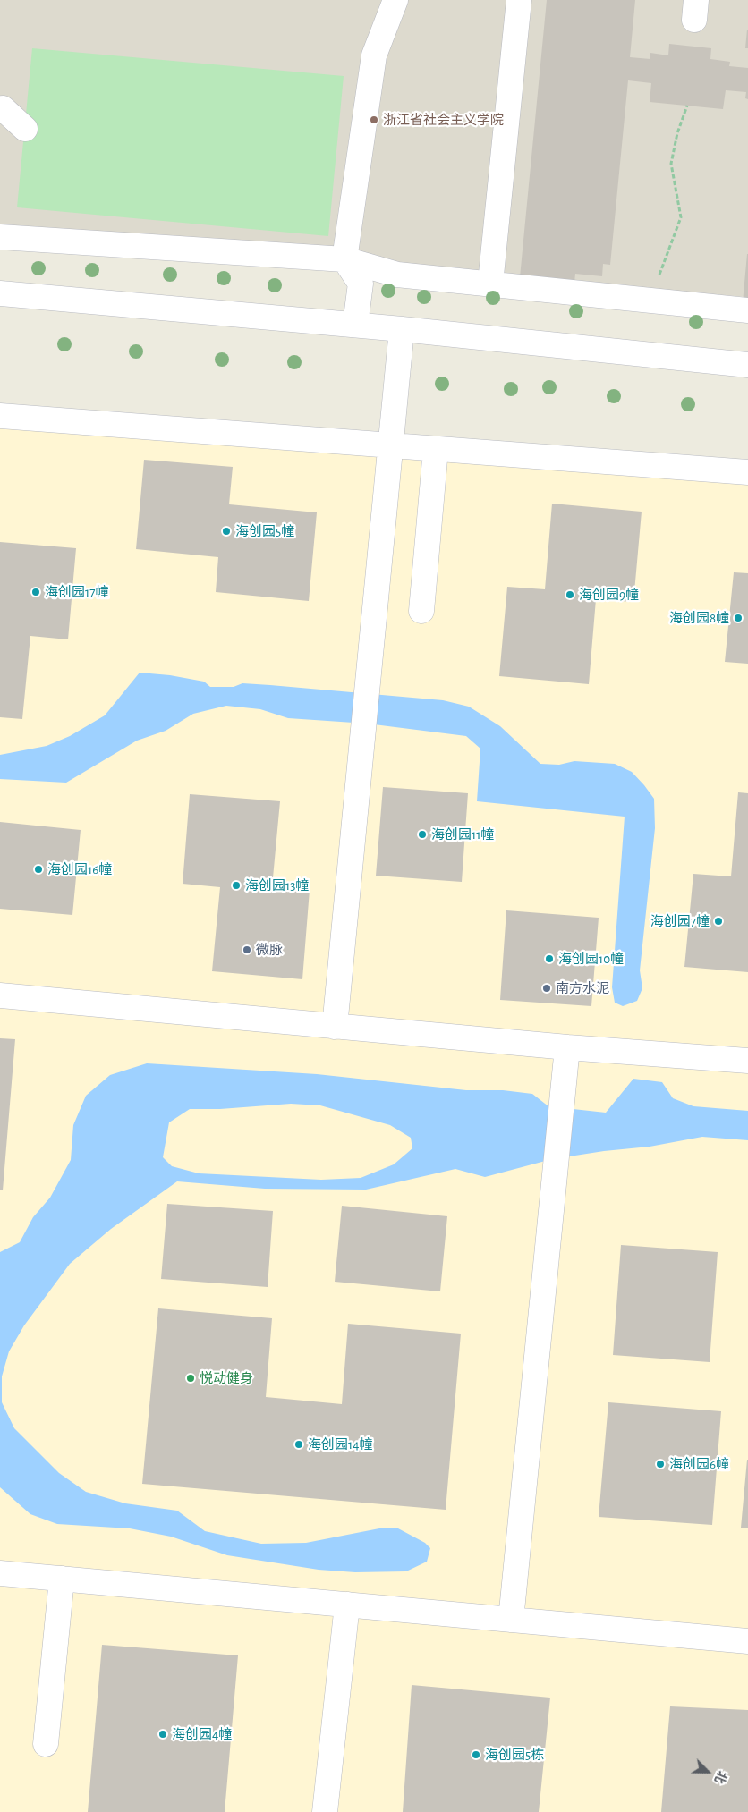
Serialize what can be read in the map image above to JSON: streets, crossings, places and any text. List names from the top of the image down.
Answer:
{
  "places": [
    "浙江省社会主义学院",
    "海创园5幢",
    "海创园17幢",
    "海创园9幢",
    "海创园8幢",
    "海创园11幢",
    "海创园16幢",
    "海创园13幢",
    "海创园7幢",
    "微脉",
    "海创园10幢",
    "南方水泥",
    "悦动健身",
    "海创园14幢",
    "海创园6幢",
    "海创园4幢",
    "海创园5栋"
  ],
  "north": "bottom right"
}
